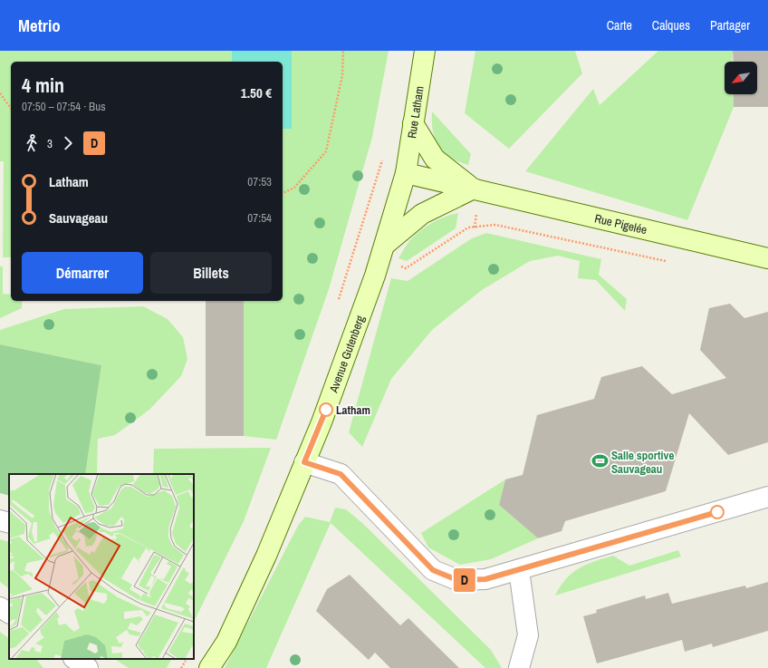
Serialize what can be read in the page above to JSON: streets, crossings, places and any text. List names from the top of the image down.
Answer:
{
  "streets": {
    "main road": ["Rue Latham", "Rue Pigelée", "Avenue Gutenberg"]
  },
  "crossings": [
    ["Rue Latham", "Rue Pigelée"],
    ["Rue Latham", "Avenue Gutenberg"],
    ["Rue Pigelée", "Avenue Gutenberg"]
  ],
  "places": {
    "other": ["Latham"],
    "sports": ["Salle sportive Sauvageau"]
  },
  "lines": ["bus line D"],
  "north": "bottom left",
  "page": {
    "header": "Metrio",
    "nav": ["Carte", "Calques", "Partager"],
    "on_map": "D",
    "heading": ["4 min", "07:50 – 07:54 · Bus", "1.50 €"],
    "legs": ["3", "D"],
    "list": [
      {
        "name": "Latham",
        "value": "07:53"
      },
      {
        "name": "Sauvageau",
        "value": "07:54"
      }
    ],
    "buttons": ["Démarrer", "Billets"]
  }
}
